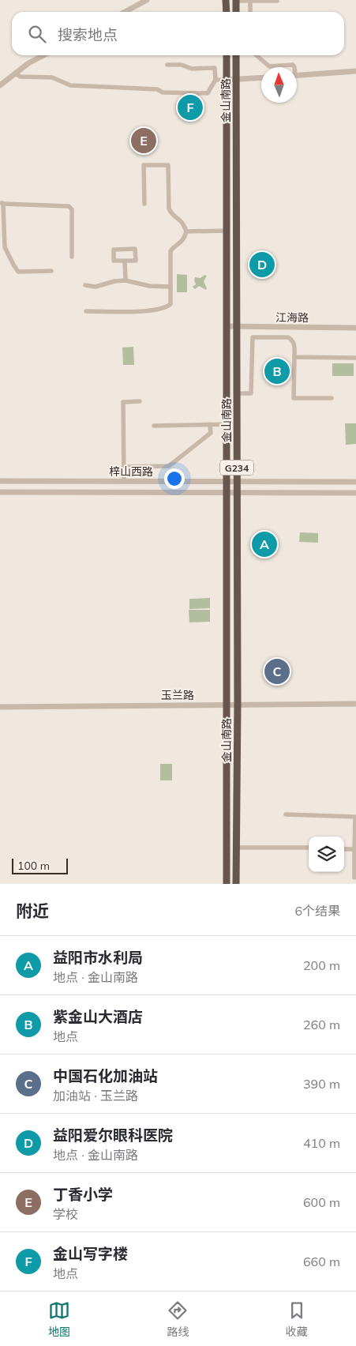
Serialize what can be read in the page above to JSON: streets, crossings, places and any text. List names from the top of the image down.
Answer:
{
  "streets": {
    "highway": ["金山南路", "G234"],
    "street": ["江海路", "梓山西路", "玉兰路"]
  },
  "crossings": [
    ["金山南路", "江海路"],
    ["金山南路", "梓山西路"],
    ["金山南路", "玉兰路"]
  ],
  "scale_bar": "100 m",
  "north": "top",
  "page": {
    "search": "搜索地点",
    "pins": [
      "F",
      "E",
      "D",
      "B",
      "A",
      "C"
    ],
    "scale": "100 m",
    "heading": ["附近", "6个结果"],
    "list": [
      {
        "mark": "A",
        "name": "益阳市水利局",
        "note": "地点 · 金山南路",
        "value": "200 m"
      },
      {
        "mark": "B",
        "name": "紫金山大酒店",
        "note": "地点",
        "value": "260 m"
      },
      {
        "mark": "C",
        "name": "中国石化加油站",
        "note": "加油站 · 玉兰路",
        "value": "390 m"
      },
      {
        "mark": "D",
        "name": "益阳爱尔眼科医院",
        "note": "地点 · 金山南路",
        "value": "410 m"
      },
      {
        "mark": "E",
        "name": "丁香小学",
        "note": "学校",
        "value": "600 m"
      },
      {
        "mark": "F",
        "name": "金山写字楼",
        "note": "地点",
        "value": "660 m"
      }
    ],
    "nav": ["地图", "路线", "收藏"]
  }
}
